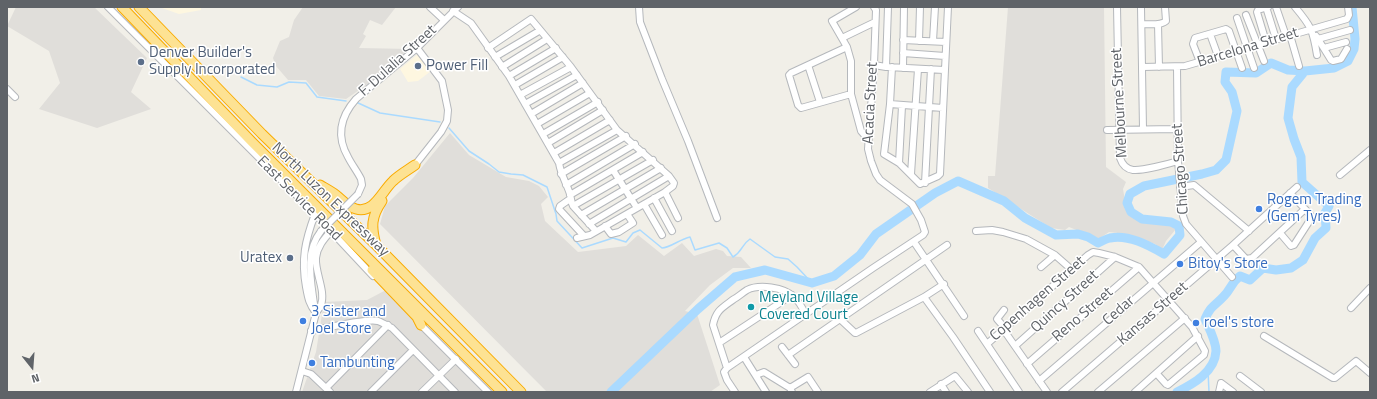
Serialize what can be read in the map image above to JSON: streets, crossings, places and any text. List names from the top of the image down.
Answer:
{
  "streets": {
    "highway": ["North Luzon Expressway"],
    "street": [
      "Barcelona Street",
      "F. Dulalia Street",
      "Acacia Street",
      "Melbourne Street",
      "Chicago Street",
      "East Service Road",
      "Copenhagen Street",
      "Quincy Street",
      "Cedar",
      "Kansas Street",
      "Reno Street"
    ]
  },
  "crossings": [
    ["Barcelona Street", "Chicago Street"],
    ["Melbourne Street", "Chicago Street"],
    ["Chicago Street", "Cedar"],
    ["Chicago Street", "Kansas Street"],
    ["Copenhagen Street", "Quincy Street"],
    ["Copenhagen Street", "Cedar"],
    ["Copenhagen Street", "Kansas Street"],
    ["Copenhagen Street", "Reno Street"]
  ],
  "places": [
    "Denver Builder's Supply Incorporated",
    "Power Fill",
    "Rogem Trading (Gem Tyres)",
    "Uratex",
    "Bitoy's Store",
    "Meyland Village Covered Court",
    "3 Sister and Joel Store",
    "roel's store",
    "Tambunting"
  ],
  "north": "bottom"
}
